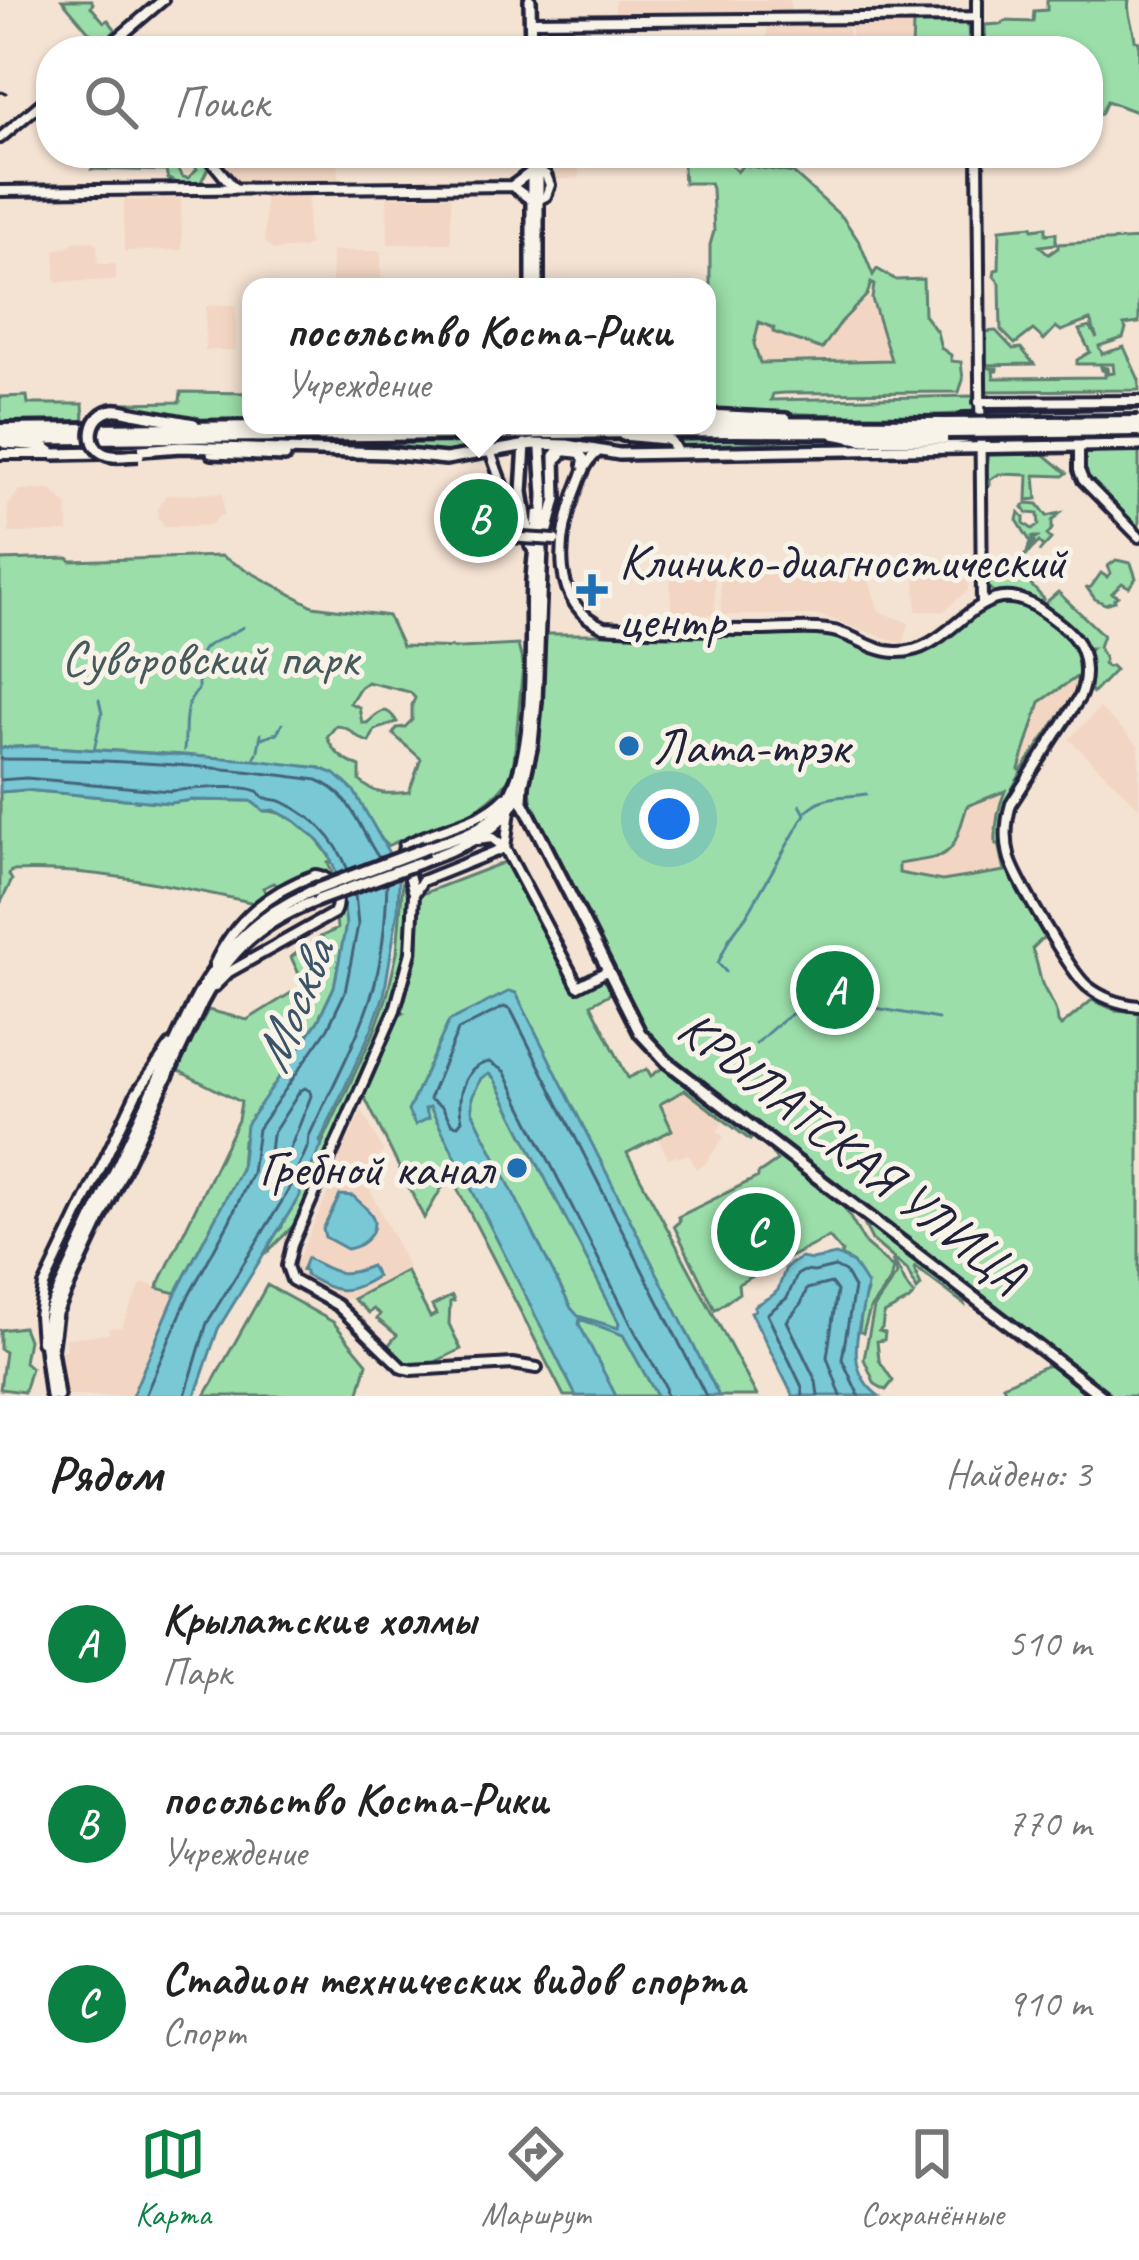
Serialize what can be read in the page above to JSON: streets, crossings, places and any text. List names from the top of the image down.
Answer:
{
  "streets": {
    "main road": ["КРЫЛАТСКАЯ УЛИЦА"]
  },
  "water": ["Москва"],
  "parks": ["Суворовский парк"],
  "places": {
    "health": ["Клинико-диагностический центр"],
    "other": ["Лата-трэк", "Гребной канал"]
  },
  "page": {
    "search": "Поиск",
    "popup": ["посольство Коста-Рики", "Учреждение"],
    "pins": ["B", "A", "C"],
    "heading": ["Рядом", "Найдено: 3"],
    "list": [
      {
        "mark": "A",
        "name": "Крылатские холмы",
        "note": "Парк",
        "value": "510 m"
      },
      {
        "mark": "B",
        "name": "посольство Коста-Рики",
        "note": "Учреждение",
        "value": "770 m"
      },
      {
        "mark": "C",
        "name": "Стадион технических видов спорта",
        "note": "Спорт",
        "value": "910 m"
      }
    ],
    "nav": ["Карта", "Маршрут", "Сохранённые"]
  }
}
